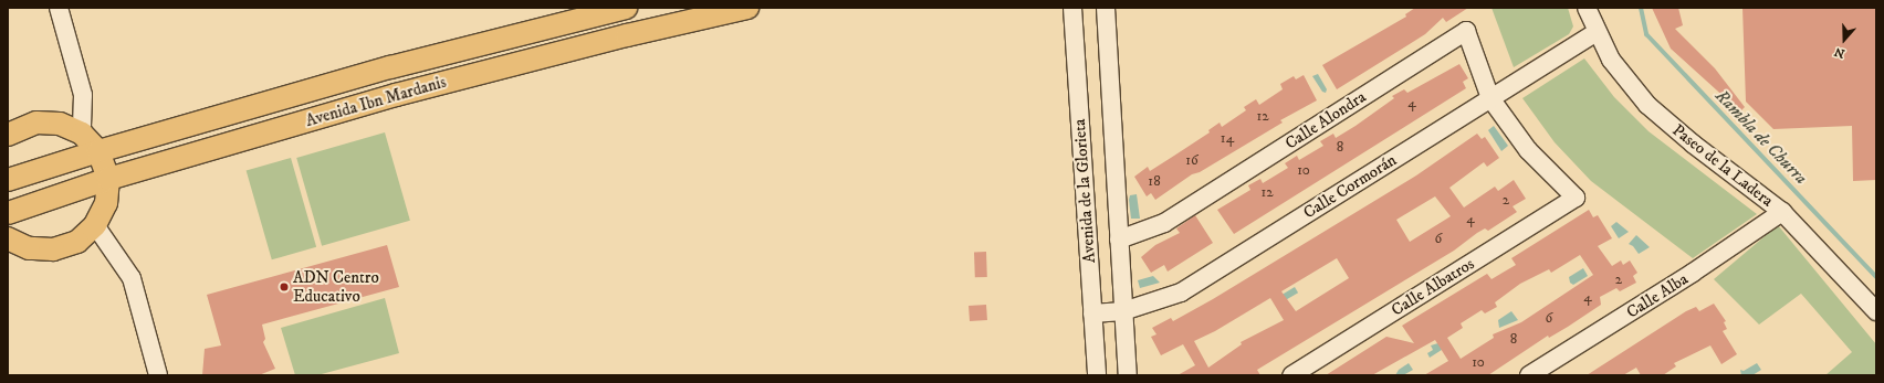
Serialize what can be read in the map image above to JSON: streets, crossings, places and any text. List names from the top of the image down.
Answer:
{
  "streets": {
    "main road": ["Avenida Ibn Mardanis"],
    "street": [
      "Calle Alondra",
      "Paseo de la Ladera",
      "Calle Cormorán",
      "Avenida de la Glorieta",
      "Calle Albatros",
      "Calle Alba"
    ]
  },
  "crossings": [
    ["Calle Alondra", "Calle Cormorán"],
    ["Calle Alondra", "Avenida de la Glorieta"],
    ["Calle Alondra", "Calle Albatros"],
    ["Paseo de la Ladera", "Calle Cormorán"],
    ["Paseo de la Ladera", "Calle Alba"],
    ["Calle Cormorán", "Avenida de la Glorieta"],
    ["Calle Cormorán", "Calle Albatros"]
  ],
  "water": ["Rambla de Churra"],
  "places": ["ADN Centro Educativo"],
  "house_numbers": [
    "4",
    "12",
    "14",
    "8",
    "16",
    "10",
    "18",
    "12",
    "2",
    "4",
    "6",
    "2",
    "4",
    "6",
    "8",
    "10"
  ],
  "north": "bottom"
}
